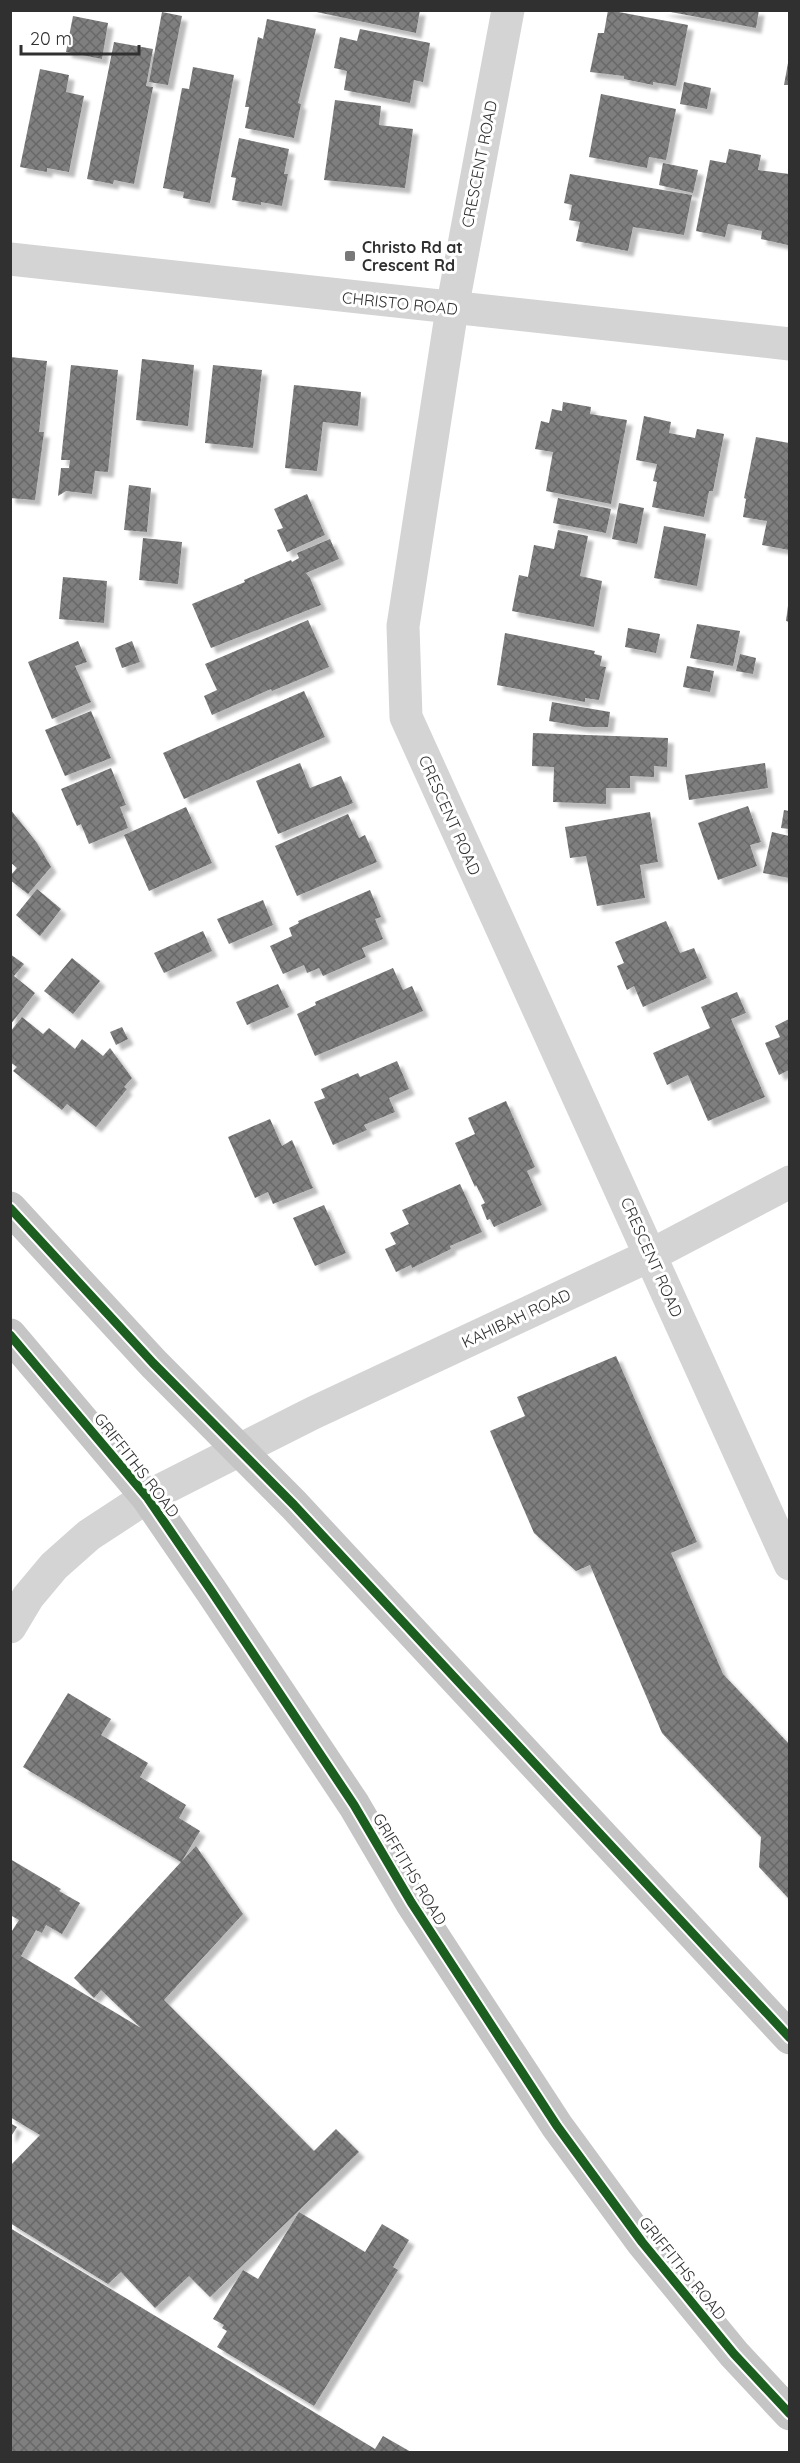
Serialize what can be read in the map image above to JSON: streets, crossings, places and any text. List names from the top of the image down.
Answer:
{
  "streets": {
    "highway": ["GRIFFITHS ROAD"],
    "street": ["CRESCENT ROAD", "CHRISTO ROAD", "KAHIBAH ROAD"]
  },
  "crossings": [
    ["CRESCENT ROAD", "CHRISTO ROAD"],
    ["CRESCENT ROAD", "KAHIBAH ROAD"],
    ["KAHIBAH ROAD", "GRIFFITHS ROAD"]
  ],
  "places": {
    "transit": ["Christo Rd at Crescent Rd"]
  },
  "scale_bar": "20 m"
}
